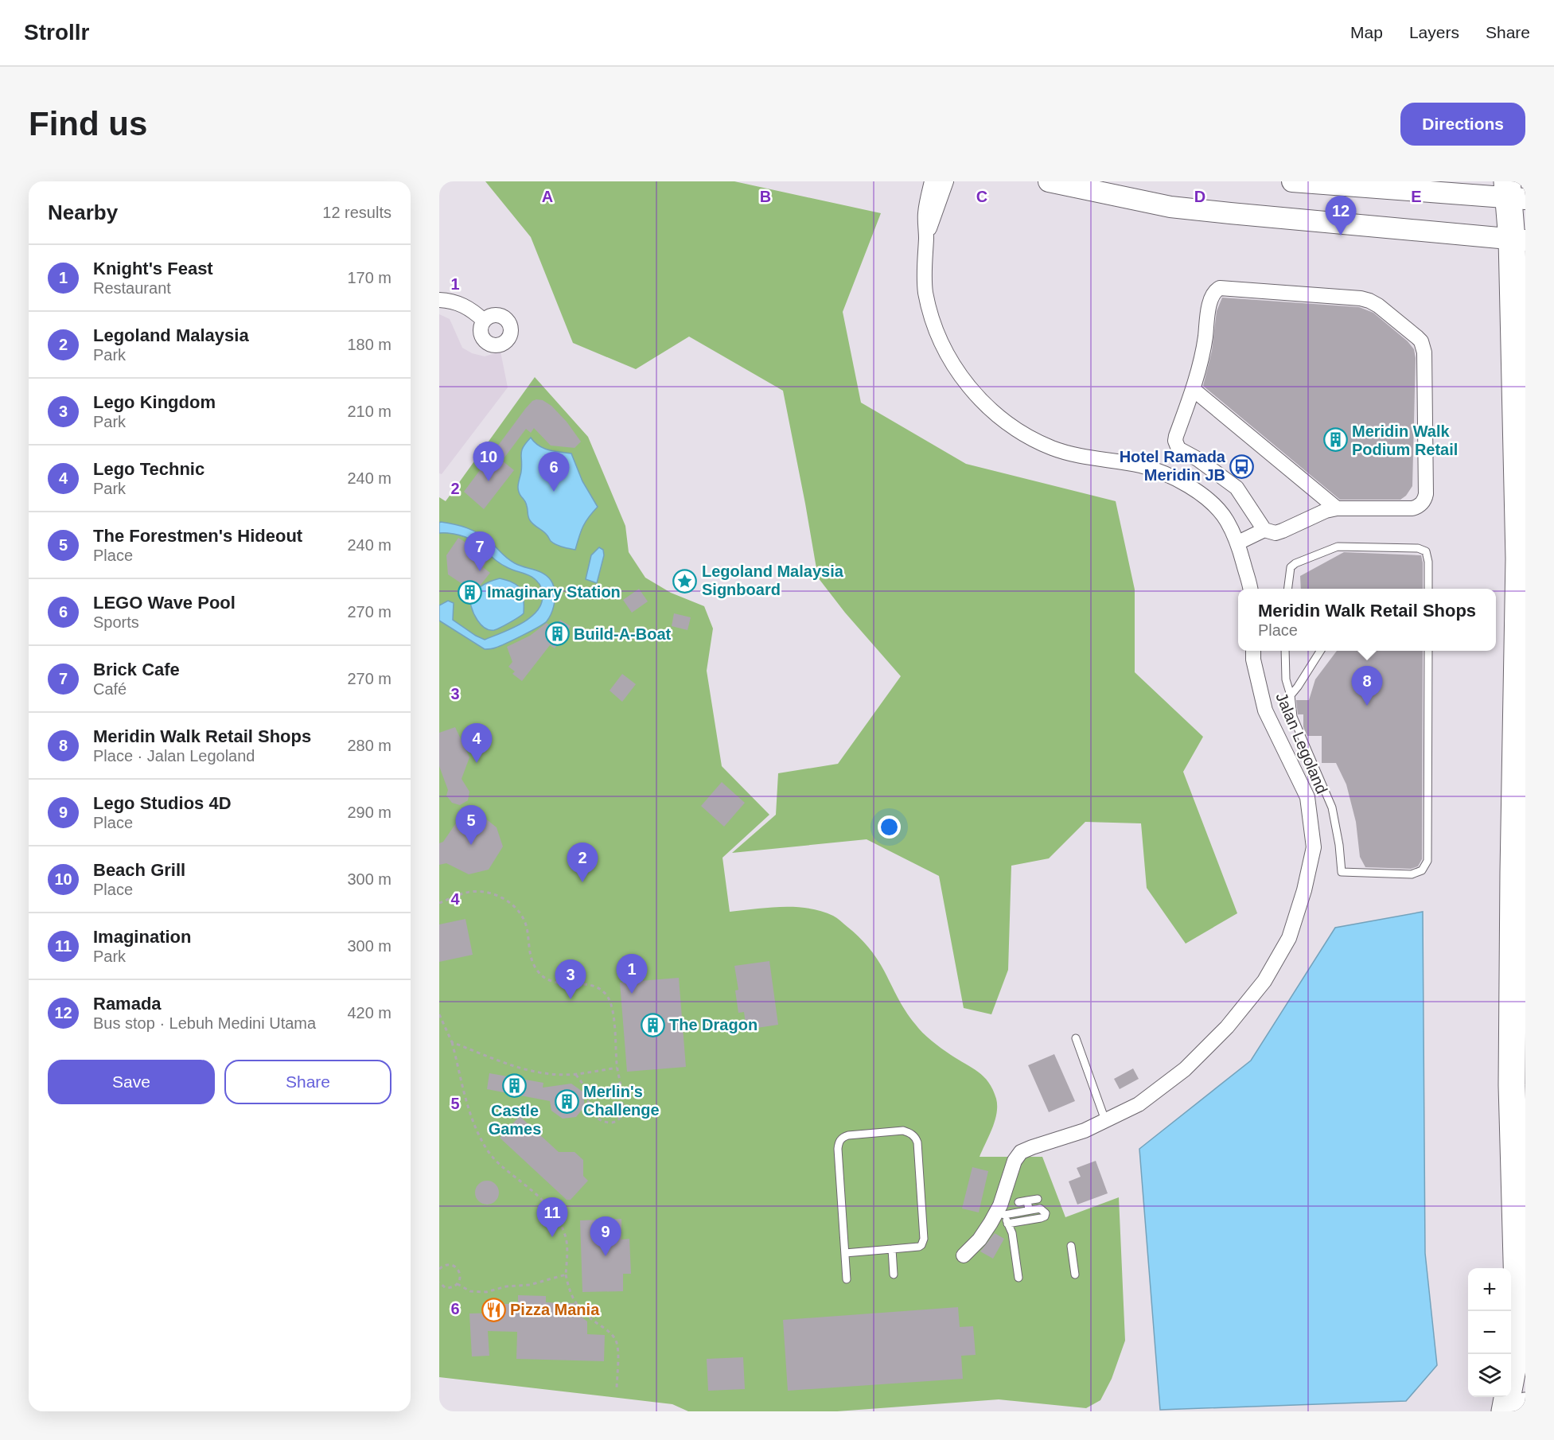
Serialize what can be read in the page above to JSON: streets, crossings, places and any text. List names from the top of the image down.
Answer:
{
  "streets": {
    "street": ["Jalan Legoland"]
  },
  "places": {
    "building": [
      "Meridin Walk Podium Retail",
      "Imaginary Station",
      "Build-A-Boat",
      "The Dragon",
      "Castle Games",
      "Merlin's Challenge"
    ],
    "bus stop": ["Hotel Ramada Meridin JB"],
    "place": ["Legoland Malaysia Signboard"],
    "restaurant": ["Pizza Mania"]
  },
  "page": {
    "header": "Strollr",
    "nav": ["Map", "Layers", "Share"],
    "buttons": [
      "Directions",
      ["Save", "Share"]
    ],
    "title": "Find us",
    "heading": ["Nearby", "12 results"],
    "pins": [
      "12",
      "10",
      "6",
      "7",
      "8",
      "4",
      "5",
      "2",
      "1",
      "3",
      "11",
      "9"
    ],
    "list": [
      {
        "mark": "1",
        "name": "Knight's Feast",
        "note": "Restaurant",
        "value": "170 m"
      },
      {
        "mark": "2",
        "name": "Legoland Malaysia",
        "note": "Park",
        "value": "180 m"
      },
      {
        "mark": "3",
        "name": "Lego Kingdom",
        "note": "Park",
        "value": "210 m"
      },
      {
        "mark": "4",
        "name": "Lego Technic",
        "note": "Park",
        "value": "240 m"
      },
      {
        "mark": "5",
        "name": "The Forestmen's Hideout",
        "note": "Place",
        "value": "240 m"
      },
      {
        "mark": "6",
        "name": "LEGO Wave Pool",
        "note": "Sports",
        "value": "270 m"
      },
      {
        "mark": "7",
        "name": "Brick Cafe",
        "note": "Café",
        "value": "270 m"
      },
      {
        "mark": "8",
        "name": "Meridin Walk Retail Shops",
        "note": "Place · Jalan Legoland",
        "value": "280 m"
      },
      {
        "mark": "9",
        "name": "Lego Studios 4D",
        "note": "Place",
        "value": "290 m"
      },
      {
        "mark": "10",
        "name": "Beach Grill",
        "note": "Place",
        "value": "300 m"
      },
      {
        "mark": "11",
        "name": "Imagination",
        "note": "Park",
        "value": "300 m"
      },
      {
        "mark": "12",
        "name": "Ramada",
        "note": "Bus stop · Lebuh Medini Utama",
        "value": "420 m"
      }
    ],
    "popup": ["Meridin Walk Retail Shops", "Place"],
    "map_buttons": ["+", "−"]
  },
  "grid": {
    "columns": [
      "A",
      "B",
      "C",
      "D",
      "E"
    ],
    "rows": [
      "1",
      "2",
      "3",
      "4",
      "5",
      "6"
    ]
  }
}
